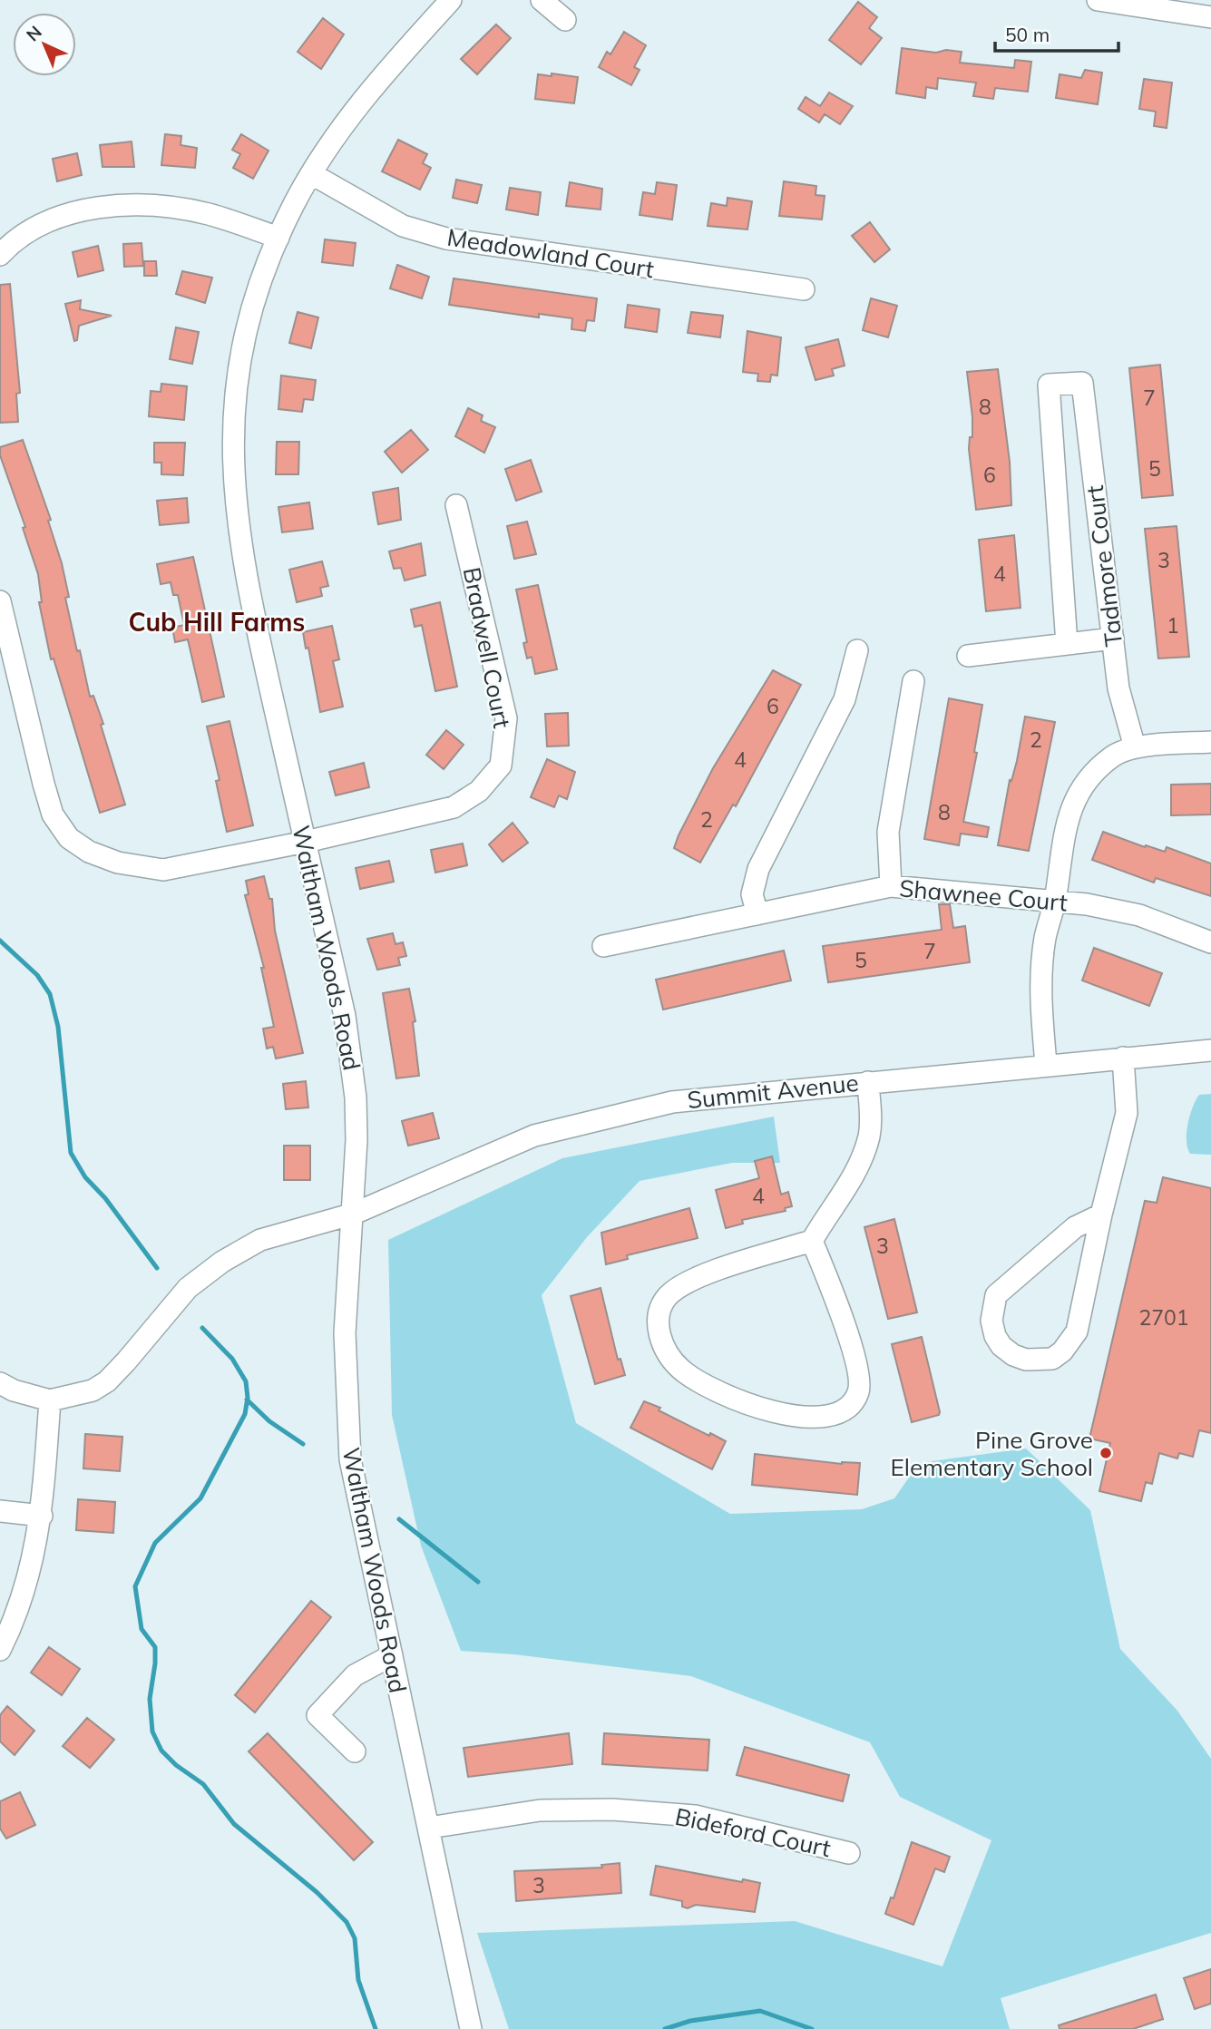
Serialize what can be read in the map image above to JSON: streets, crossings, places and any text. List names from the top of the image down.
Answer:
{
  "streets": {
    "street": [
      "Meadowland Court",
      "Tadmore Court",
      "Bradwell Court",
      "Shawnee Court",
      "Waltham Woods Road",
      "Summit Avenue",
      "Bideford Court"
    ]
  },
  "crossings": [
    ["Meadowland Court", "Waltham Woods Road"],
    ["Bradwell Court", "Waltham Woods Road"],
    ["Waltham Woods Road", "Summit Avenue"],
    ["Waltham Woods Road", "Bideford Court"]
  ],
  "districts": ["Cub Hill Farms"],
  "places": ["Pine Grove Elementary School"],
  "house_numbers": [
    "7",
    "8",
    "5",
    "6",
    "3",
    "4",
    "1",
    "6",
    "2",
    "4",
    "8",
    "2",
    "7",
    "5",
    "4",
    "3",
    "2701",
    "3"
  ],
  "scale_bar": "50 m",
  "north": "top left"
}
